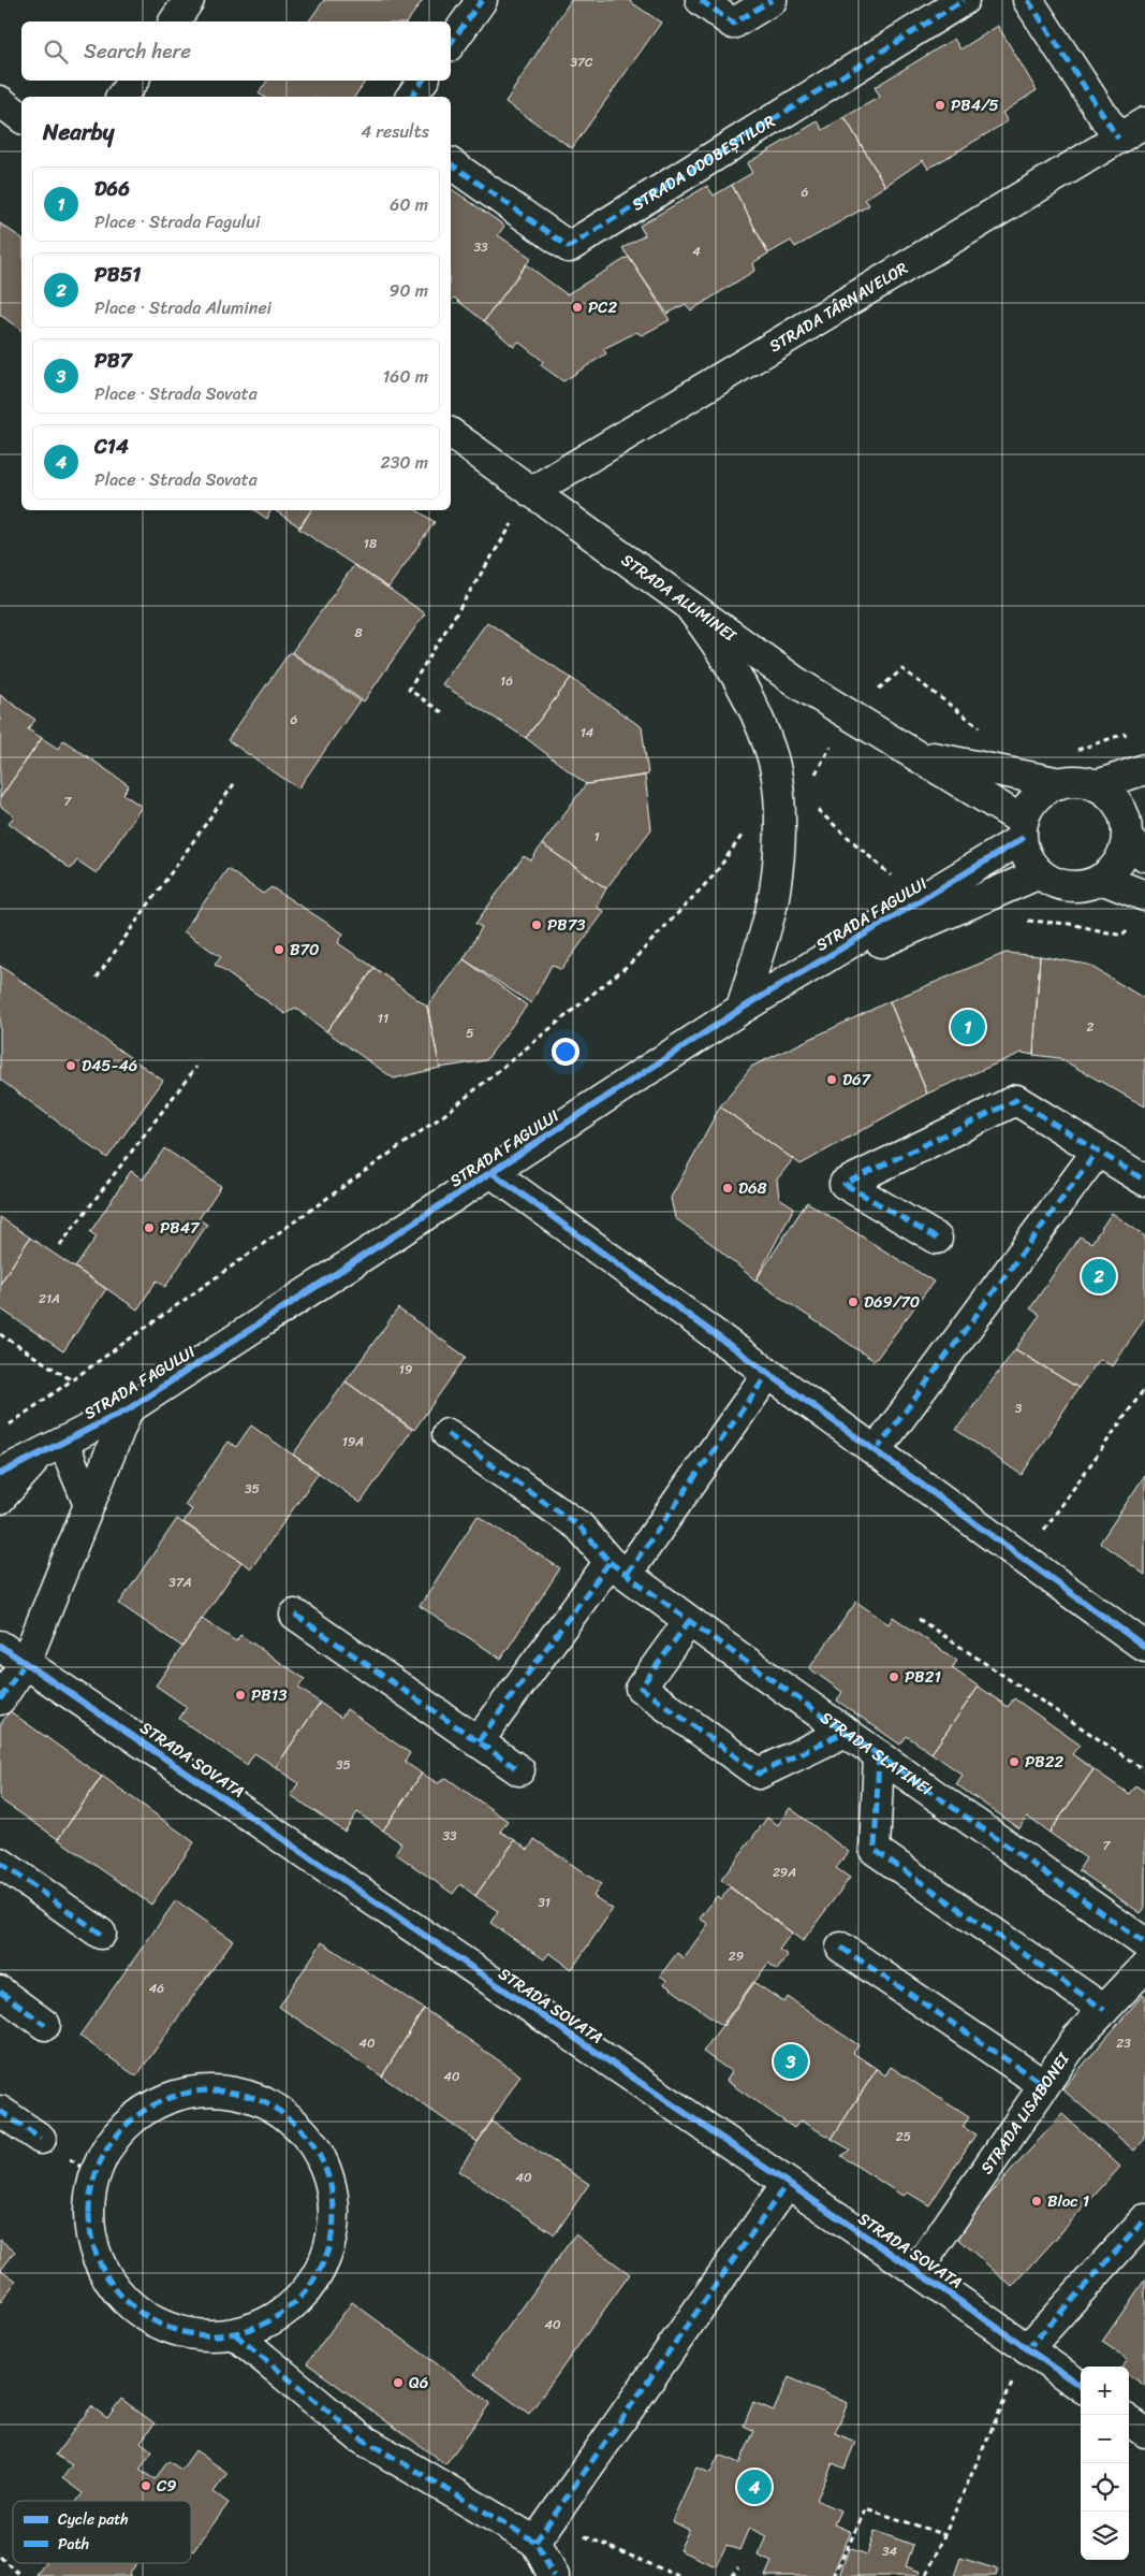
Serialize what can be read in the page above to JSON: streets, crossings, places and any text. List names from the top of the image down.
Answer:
{
  "streets": {
    "street": [
      "STRADA ODOBEȘTILOR",
      "STRADA TÂRNAVELOR",
      "STRADA ALUMINEI",
      "STRADA FAGULUI",
      "STRADA SLATINEI",
      "STRADA SOVATA",
      "STRADA LISABONEI"
    ]
  },
  "crossings": [
    ["STRADA TÂRNAVELOR", "STRADA ALUMINEI"],
    ["STRADA ALUMINEI", "STRADA FAGULUI"],
    ["STRADA SOVATA", "STRADA LISABONEI"]
  ],
  "places": [
    "PB4/5",
    "PC2",
    "PB73",
    "B70",
    "D45-46",
    "D67",
    "D68",
    "PB47",
    "D69/70",
    "PB21",
    "PB13",
    "PB22",
    "Bloc 1",
    "Q6",
    "C9"
  ],
  "house_numbers": [
    "37C",
    "6",
    "33",
    "4",
    "18",
    "8",
    "16",
    "6",
    "14",
    "7",
    "1",
    "11",
    "2",
    "5",
    "21A",
    "19",
    "3",
    "19A",
    "35",
    "37A",
    "35",
    "33",
    "7",
    "29A",
    "31",
    "29",
    "46",
    "40",
    "23",
    "40",
    "25",
    "40",
    "40",
    "34"
  ],
  "legend": ["Cycle path", "Path"],
  "page": {
    "search": "Search here",
    "heading": ["Nearby", "4 results"],
    "list": [
      {
        "mark": "1",
        "name": "D66",
        "note": "Place · Strada Fagului",
        "value": "60 m"
      },
      {
        "mark": "2",
        "name": "PB51",
        "note": "Place · Strada Aluminei",
        "value": "90 m"
      },
      {
        "mark": "3",
        "name": "PB7",
        "note": "Place · Strada Sovata",
        "value": "160 m"
      },
      {
        "mark": "4",
        "name": "C14",
        "note": "Place · Strada Sovata",
        "value": "230 m"
      }
    ],
    "pins": [
      "1",
      "2",
      "3",
      "4"
    ],
    "map_buttons": ["+", "−"]
  }
}
